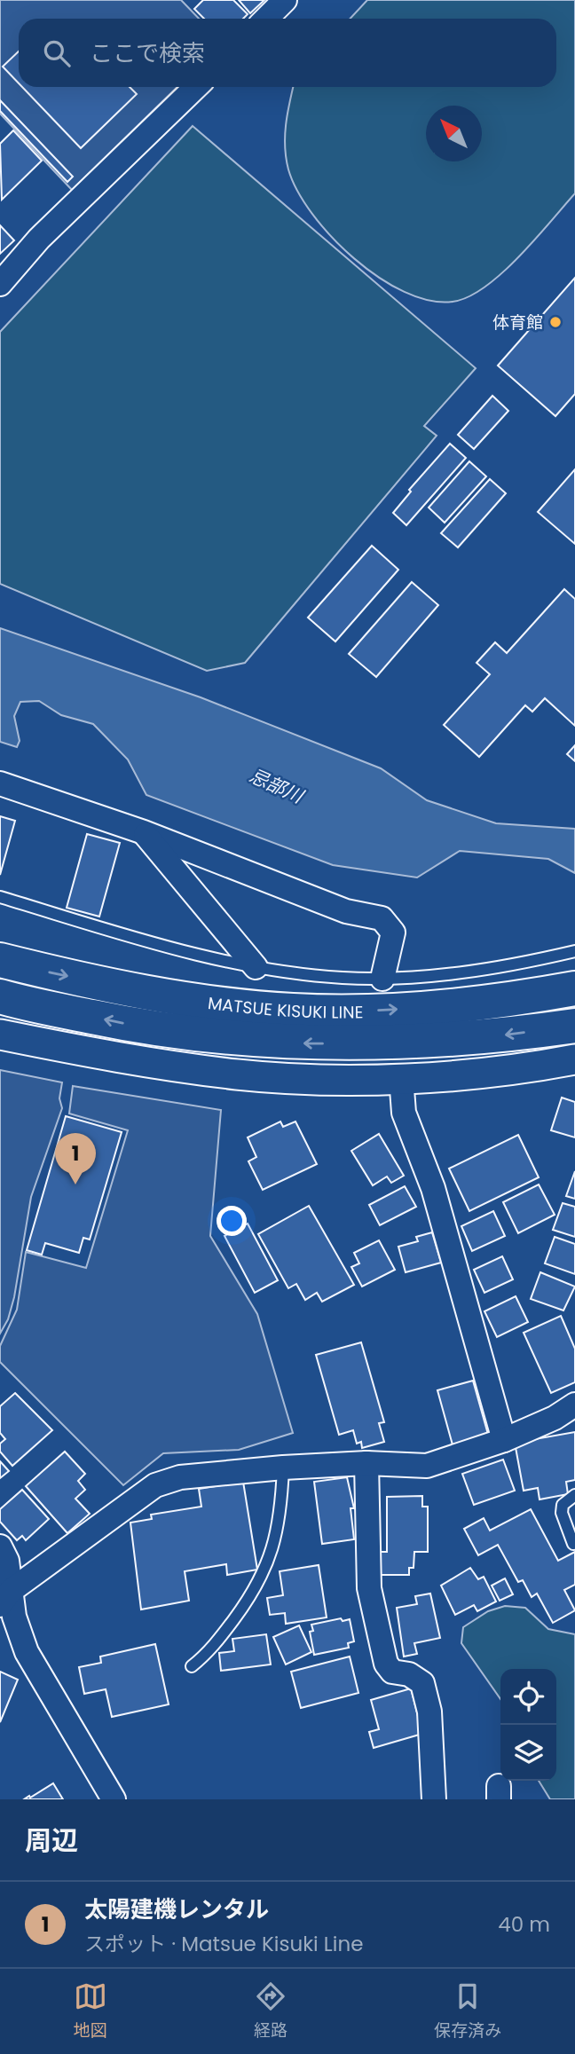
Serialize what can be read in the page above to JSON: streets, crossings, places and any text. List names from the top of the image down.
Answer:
{
  "streets": {
    "main road": ["MATSUE KISUKI LINE"]
  },
  "water": ["忌部川"],
  "places": ["体育館"],
  "north": "top left",
  "page": {
    "search": "ここで検索",
    "pins": "1",
    "heading": "周辺",
    "list": [
      {
        "mark": "1",
        "name": "太陽建機レンタル",
        "note": "スポット · Matsue Kisuki Line",
        "value": "40 m"
      }
    ],
    "nav": ["地図", "経路", "保存済み"]
  }
}
